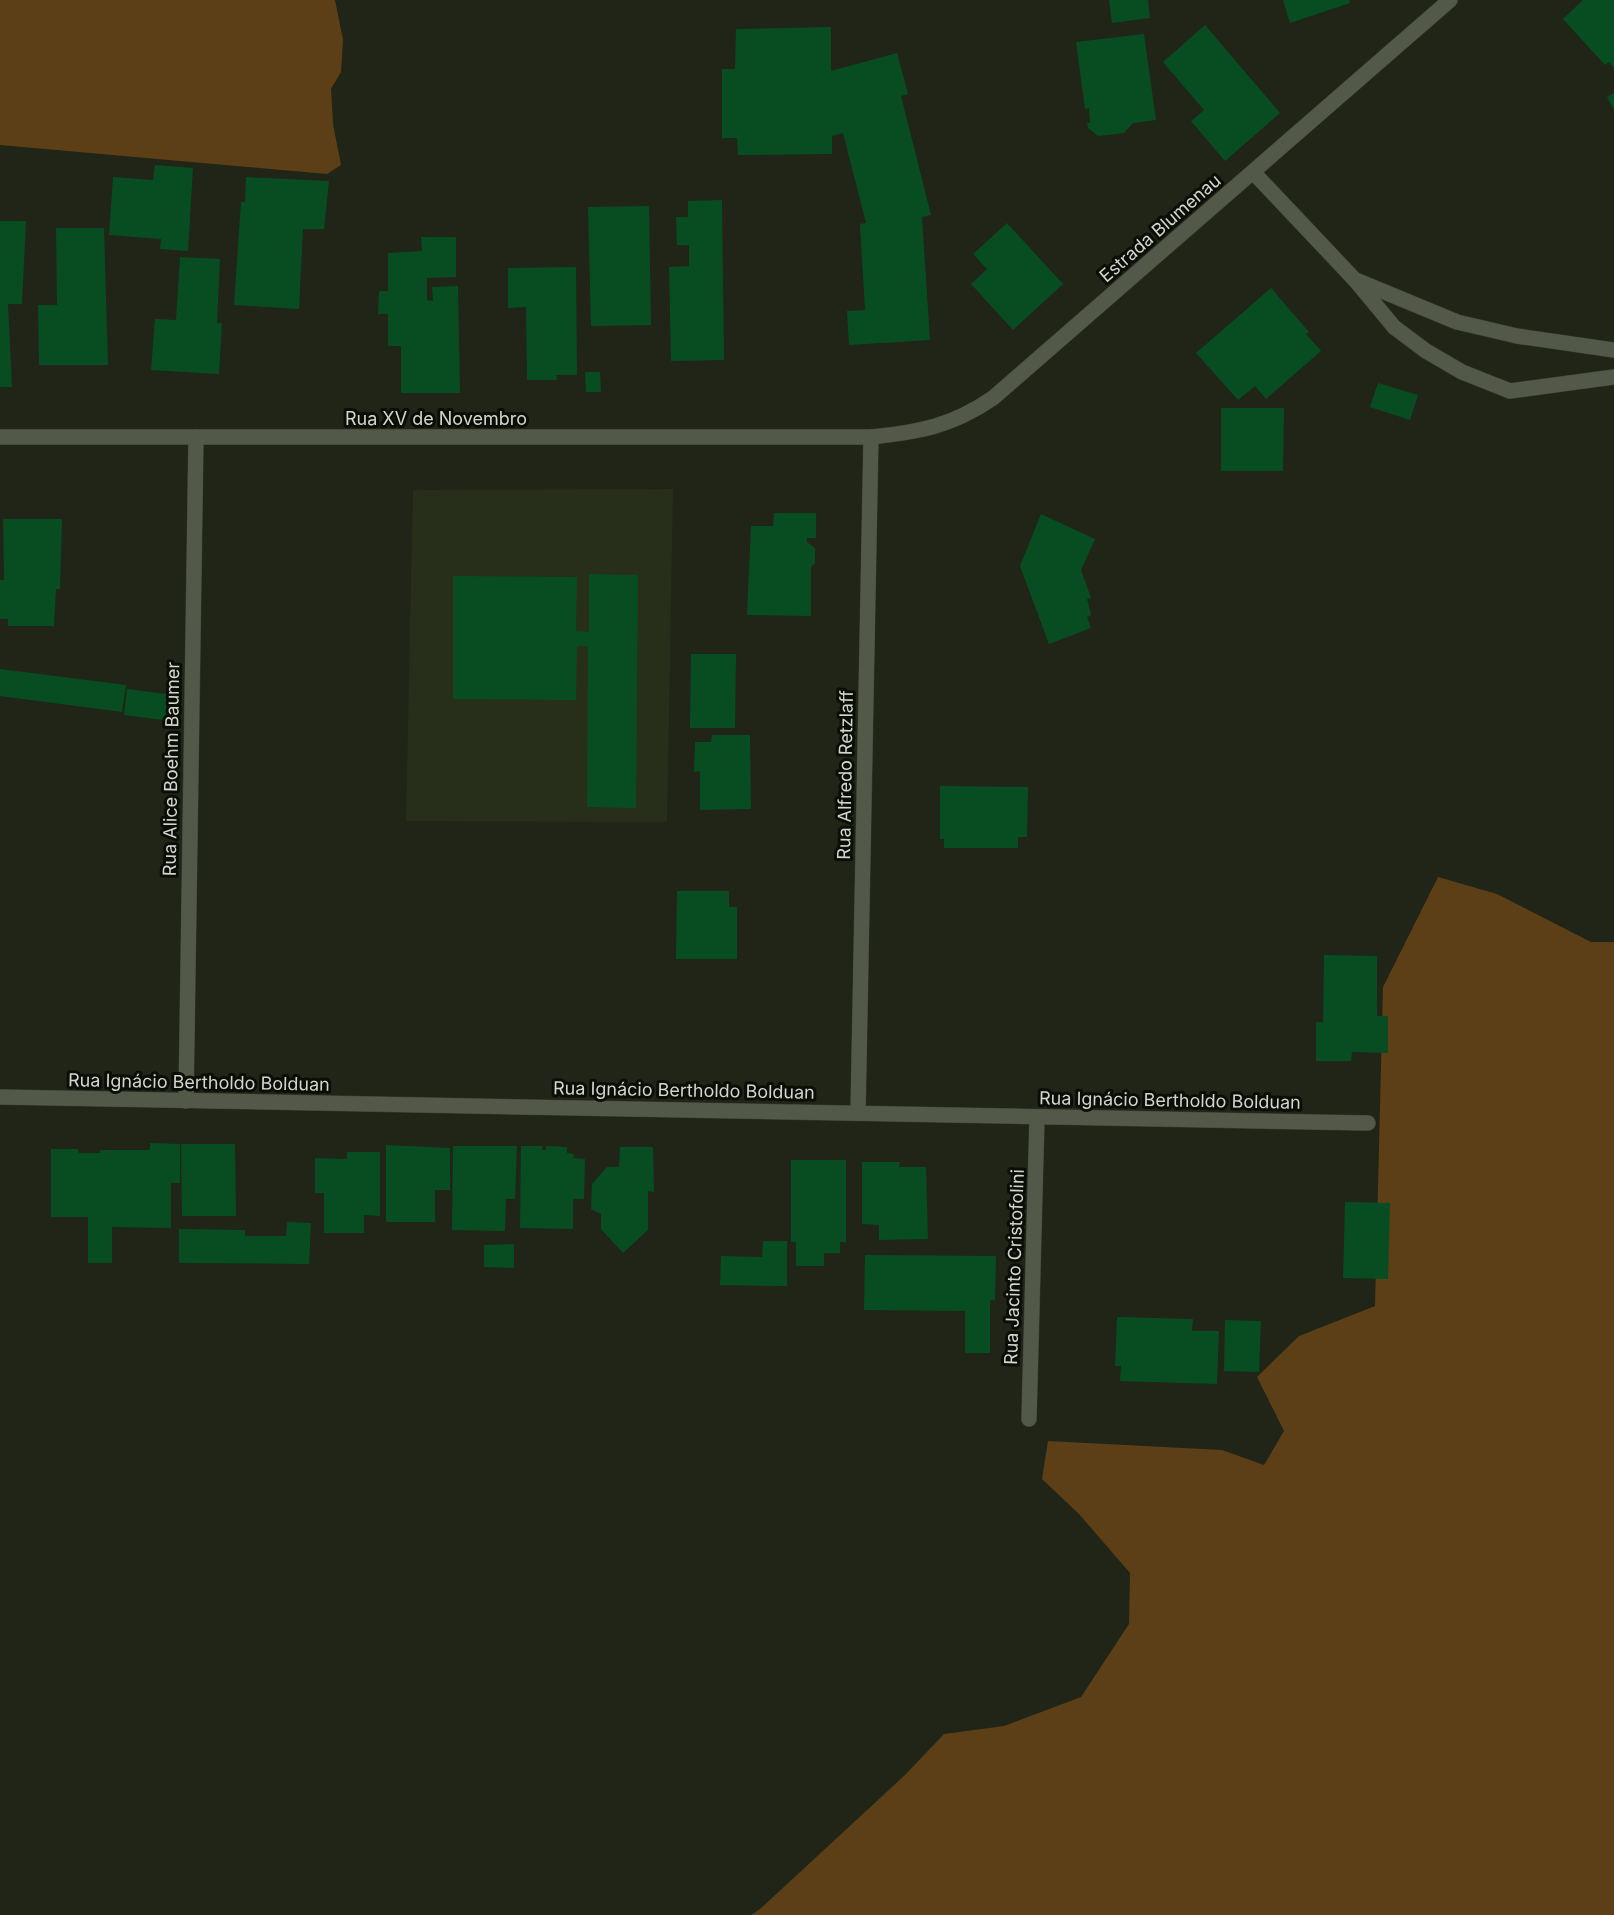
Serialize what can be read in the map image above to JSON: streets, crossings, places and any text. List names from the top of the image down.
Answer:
{
  "streets": {
    "street": [
      "Estrada Blumenau",
      "Rua XV de Novembro",
      "Rua Alice Boehm Baumer",
      "Rua Alfredo Retzlaff",
      "Rua Ignácio Bertholdo Bolduan",
      "Rua Jacinto Cristofolini"
    ]
  },
  "crossings": [
    ["Estrada Blumenau", "Rua XV de Novembro"],
    ["Estrada Blumenau", "Rua Alfredo Retzlaff"],
    ["Rua XV de Novembro", "Rua Alice Boehm Baumer"],
    ["Rua XV de Novembro", "Rua Alfredo Retzlaff"],
    ["Rua Alice Boehm Baumer", "Rua Ignácio Bertholdo Bolduan"],
    ["Rua Alfredo Retzlaff", "Rua Ignácio Bertholdo Bolduan"],
    ["Rua Ignácio Bertholdo Bolduan", "Rua Jacinto Cristofolini"]
  ]
}
